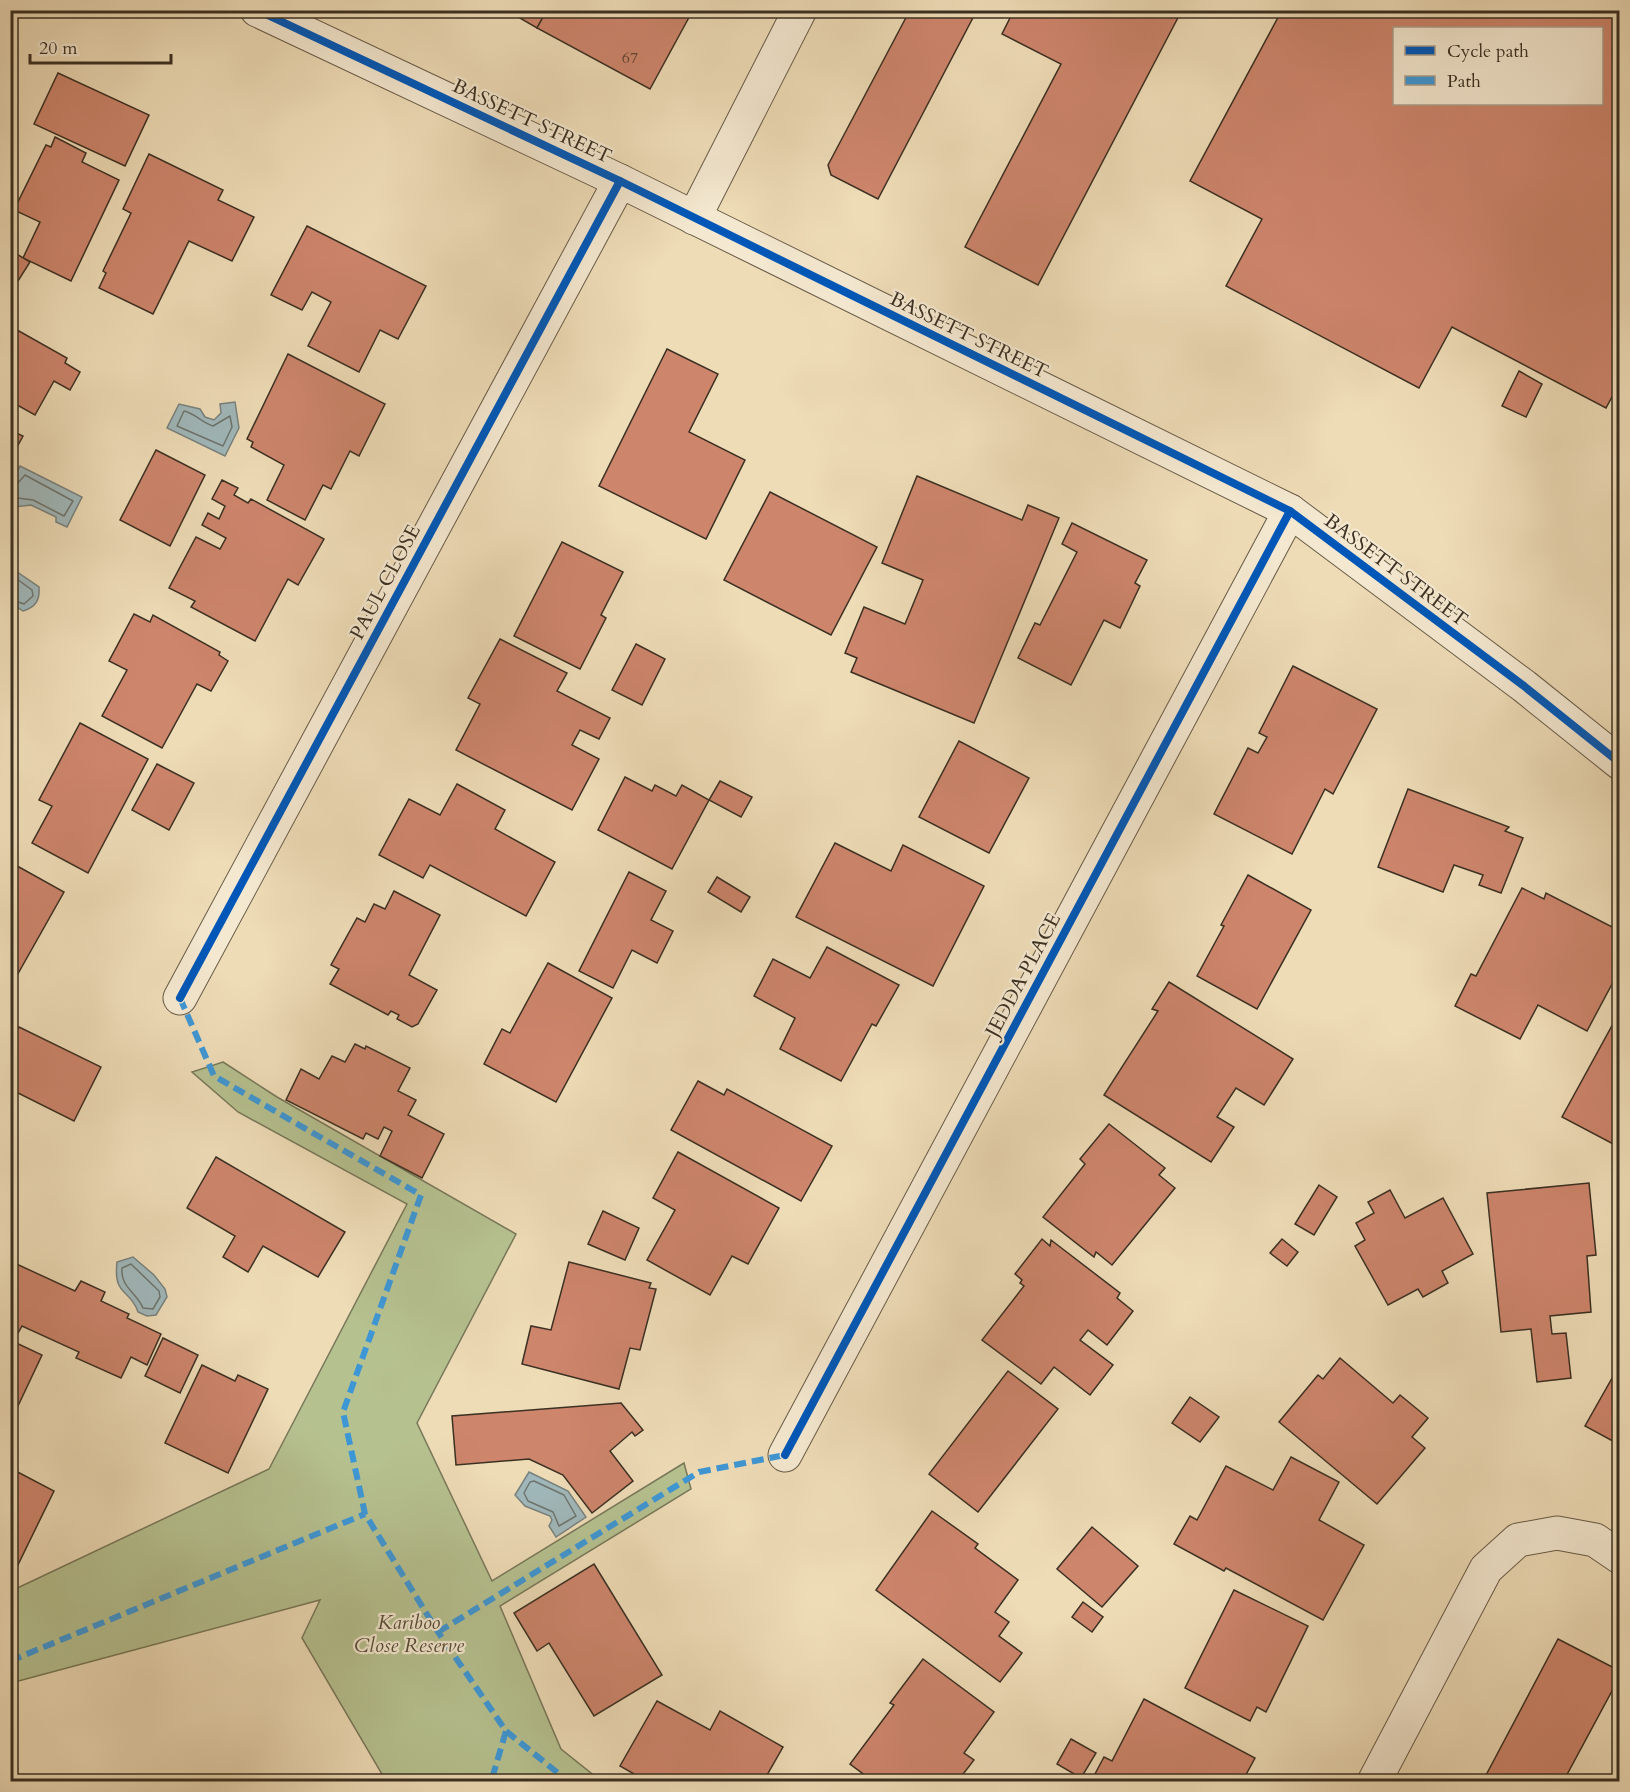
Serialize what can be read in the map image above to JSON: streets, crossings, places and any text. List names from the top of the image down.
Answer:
{
  "streets": {
    "street": ["BASSETT STREET", "PAUL CLOSE", "JEDDA PLACE"]
  },
  "crossings": [
    ["BASSETT STREET", "PAUL CLOSE"],
    ["BASSETT STREET", "JEDDA PLACE"]
  ],
  "parks": ["Kariboo Close Reserve"],
  "house_numbers": ["67"],
  "legend": ["Cycle path", "Path"],
  "scale_bar": "20 m"
}
